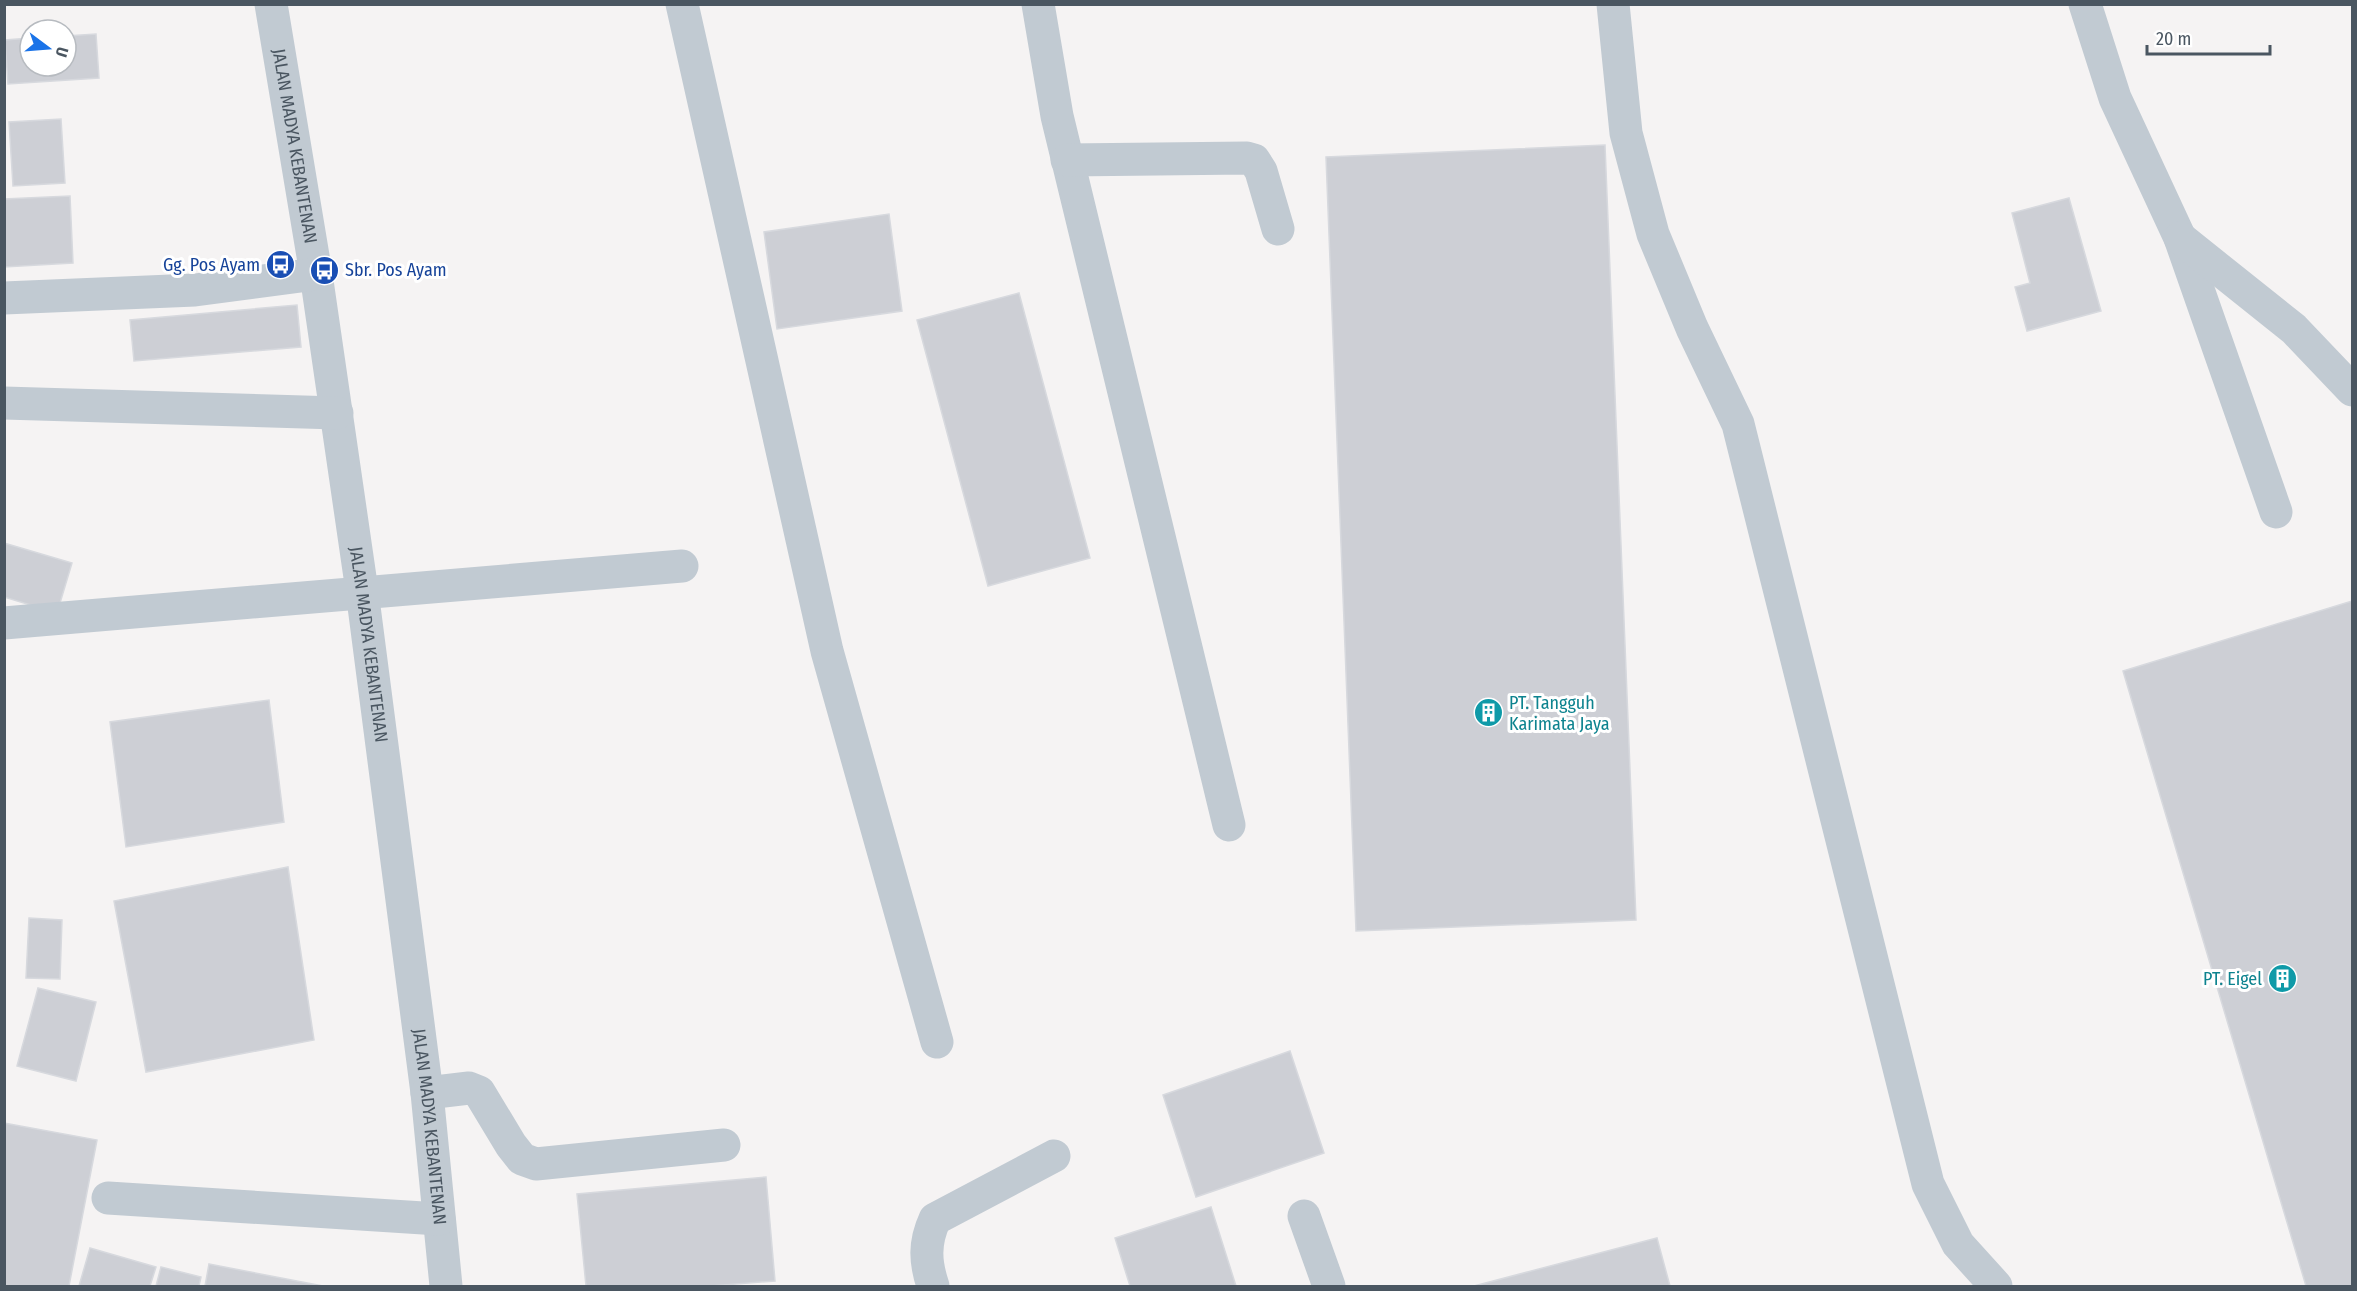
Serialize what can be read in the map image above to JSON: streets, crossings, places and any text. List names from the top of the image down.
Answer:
{
  "streets": {
    "street": ["JALAN MADYA KEBANTENAN"]
  },
  "places": {
    "bus stop": ["Gg. Pos Ayam", "Sbr. Pos Ayam"],
    "building": ["PT. Tangguh Karimata Jaya", "PT. Eigel"]
  },
  "scale_bar": "20 m",
  "north": "right"
}
